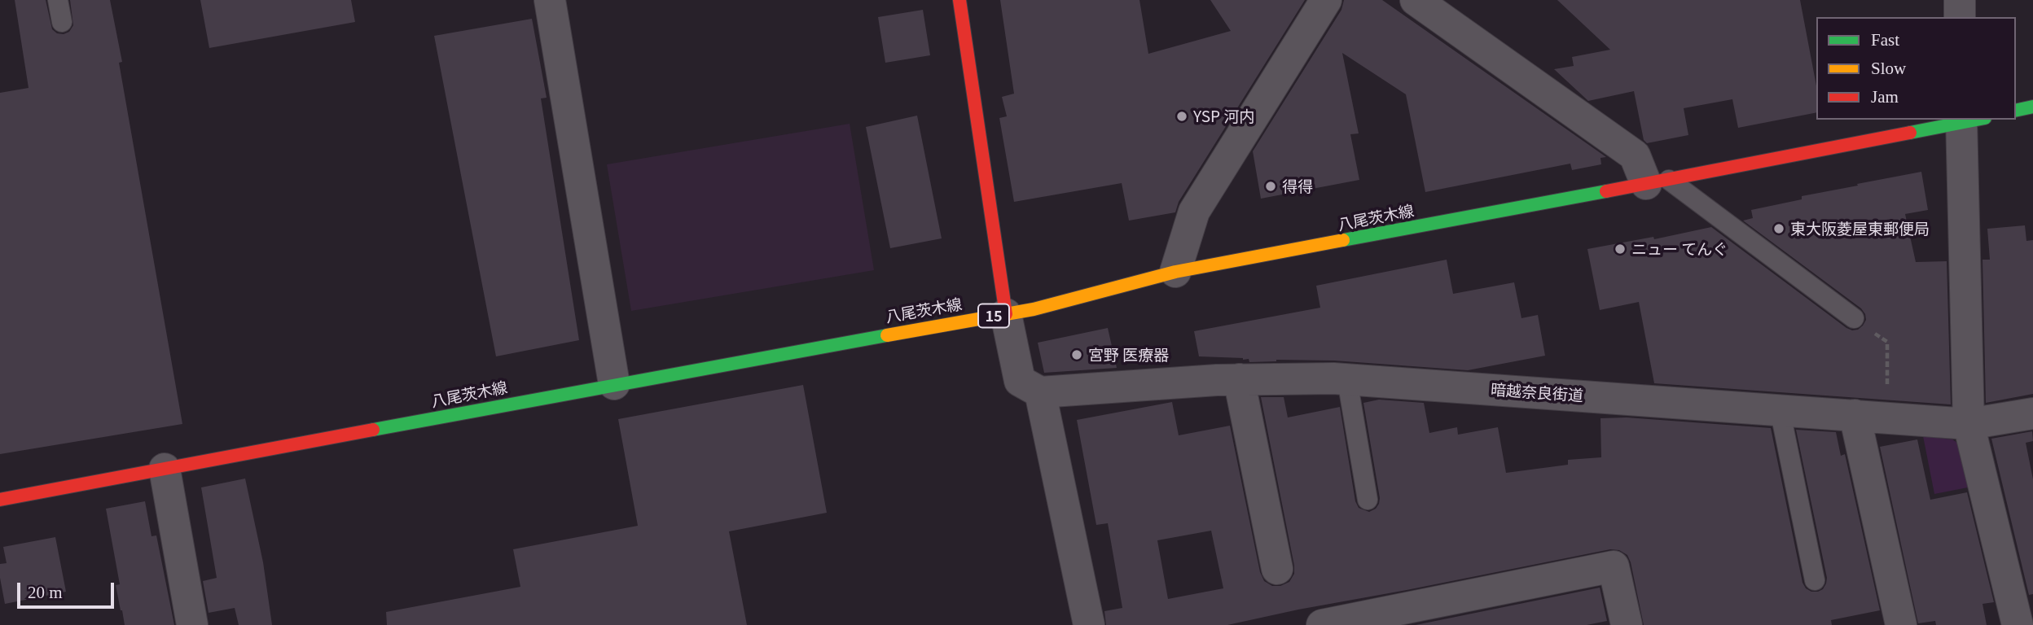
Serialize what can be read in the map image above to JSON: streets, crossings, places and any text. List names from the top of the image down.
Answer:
{
  "streets": {
    "main road": ["八尾茨木線", "15"],
    "street": ["暗越奈良街道"]
  },
  "places": [
    "YSP 河内",
    "得得",
    "東大阪菱屋東郵便局",
    "ニュー てんぐ",
    "宮野 医療器"
  ],
  "legend": ["Fast", "Slow", "Jam"],
  "scale_bar": "20 m"
}
